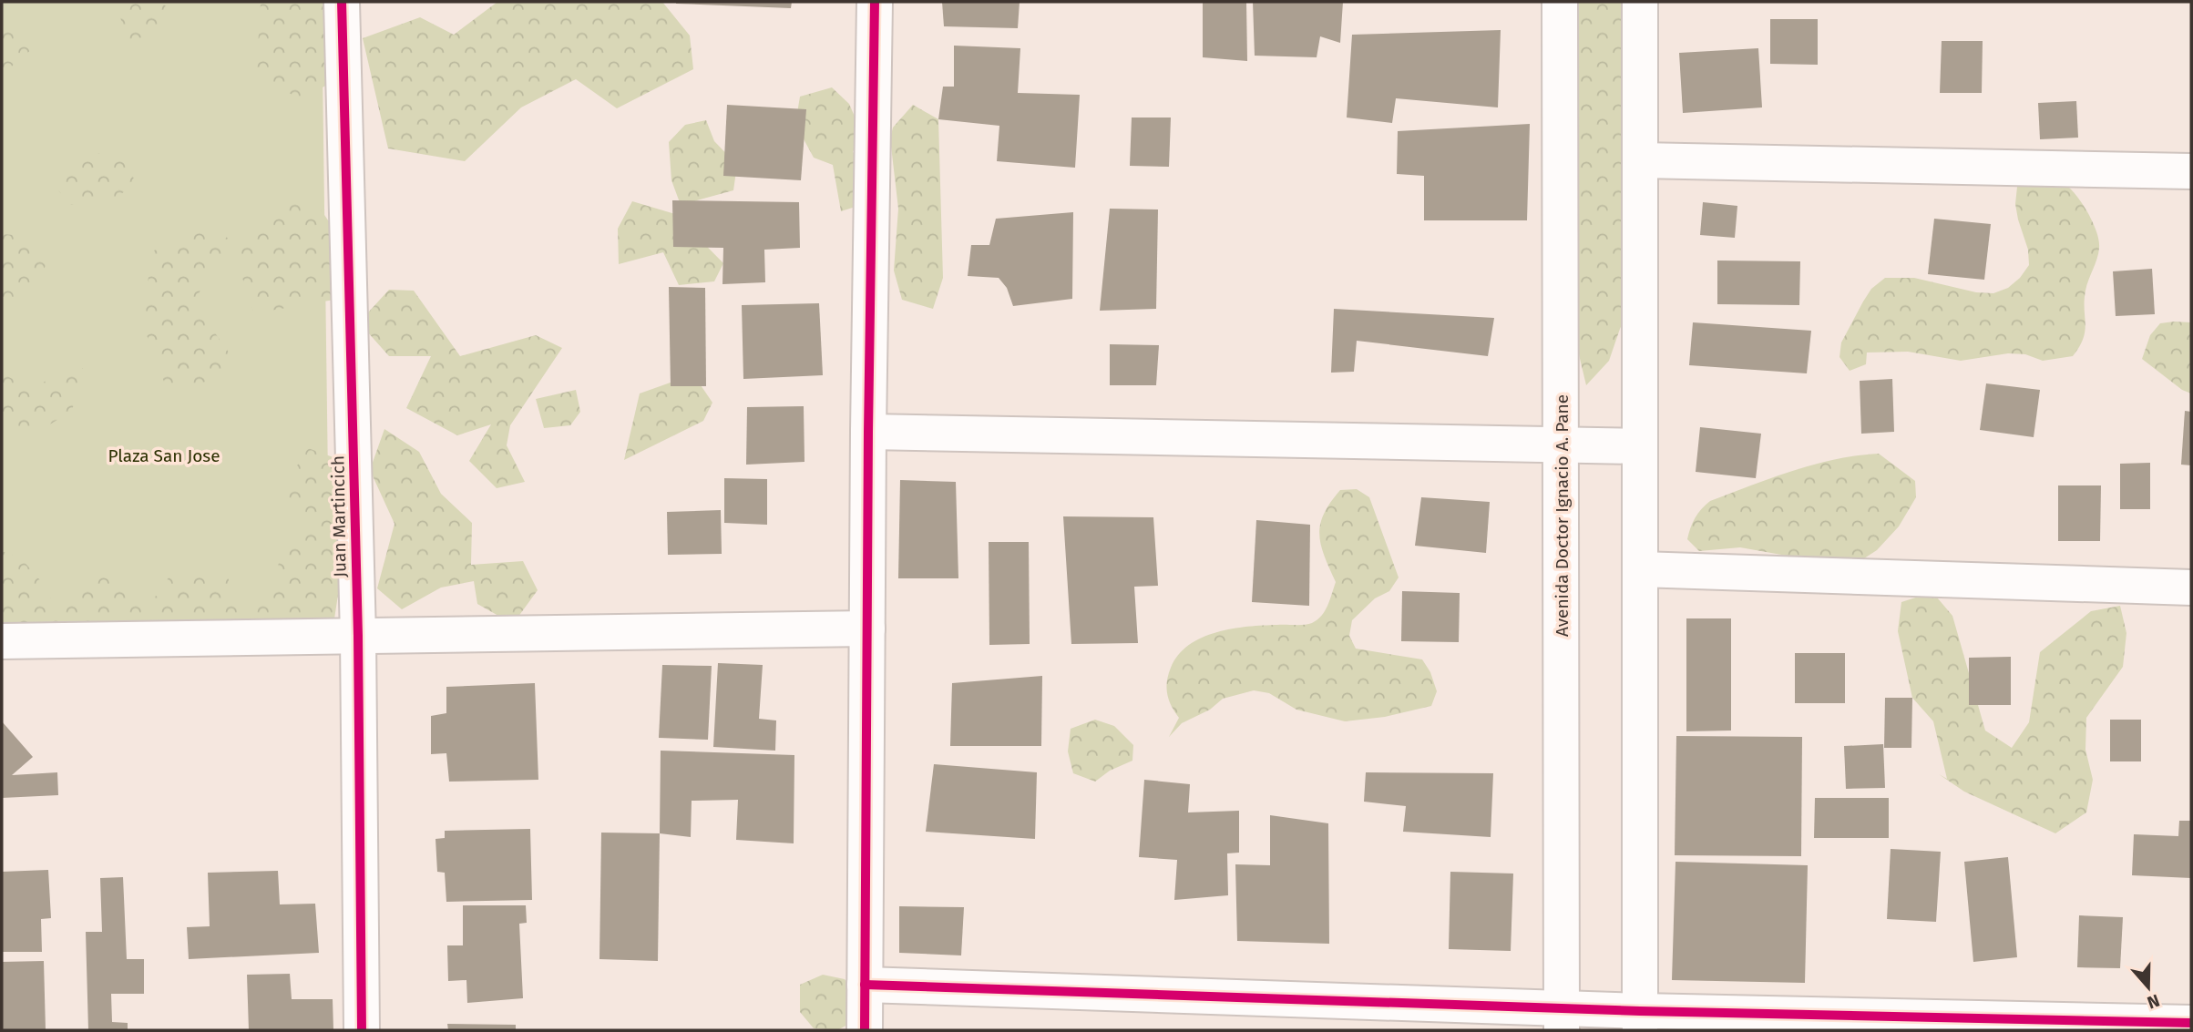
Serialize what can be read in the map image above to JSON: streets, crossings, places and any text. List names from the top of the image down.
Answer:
{
  "streets": {
    "street": ["Avenida Doctor Ignacio A. Pane", "Juan Martincich"]
  },
  "parks": ["Plaza San Jose"],
  "north": "bottom"
}
